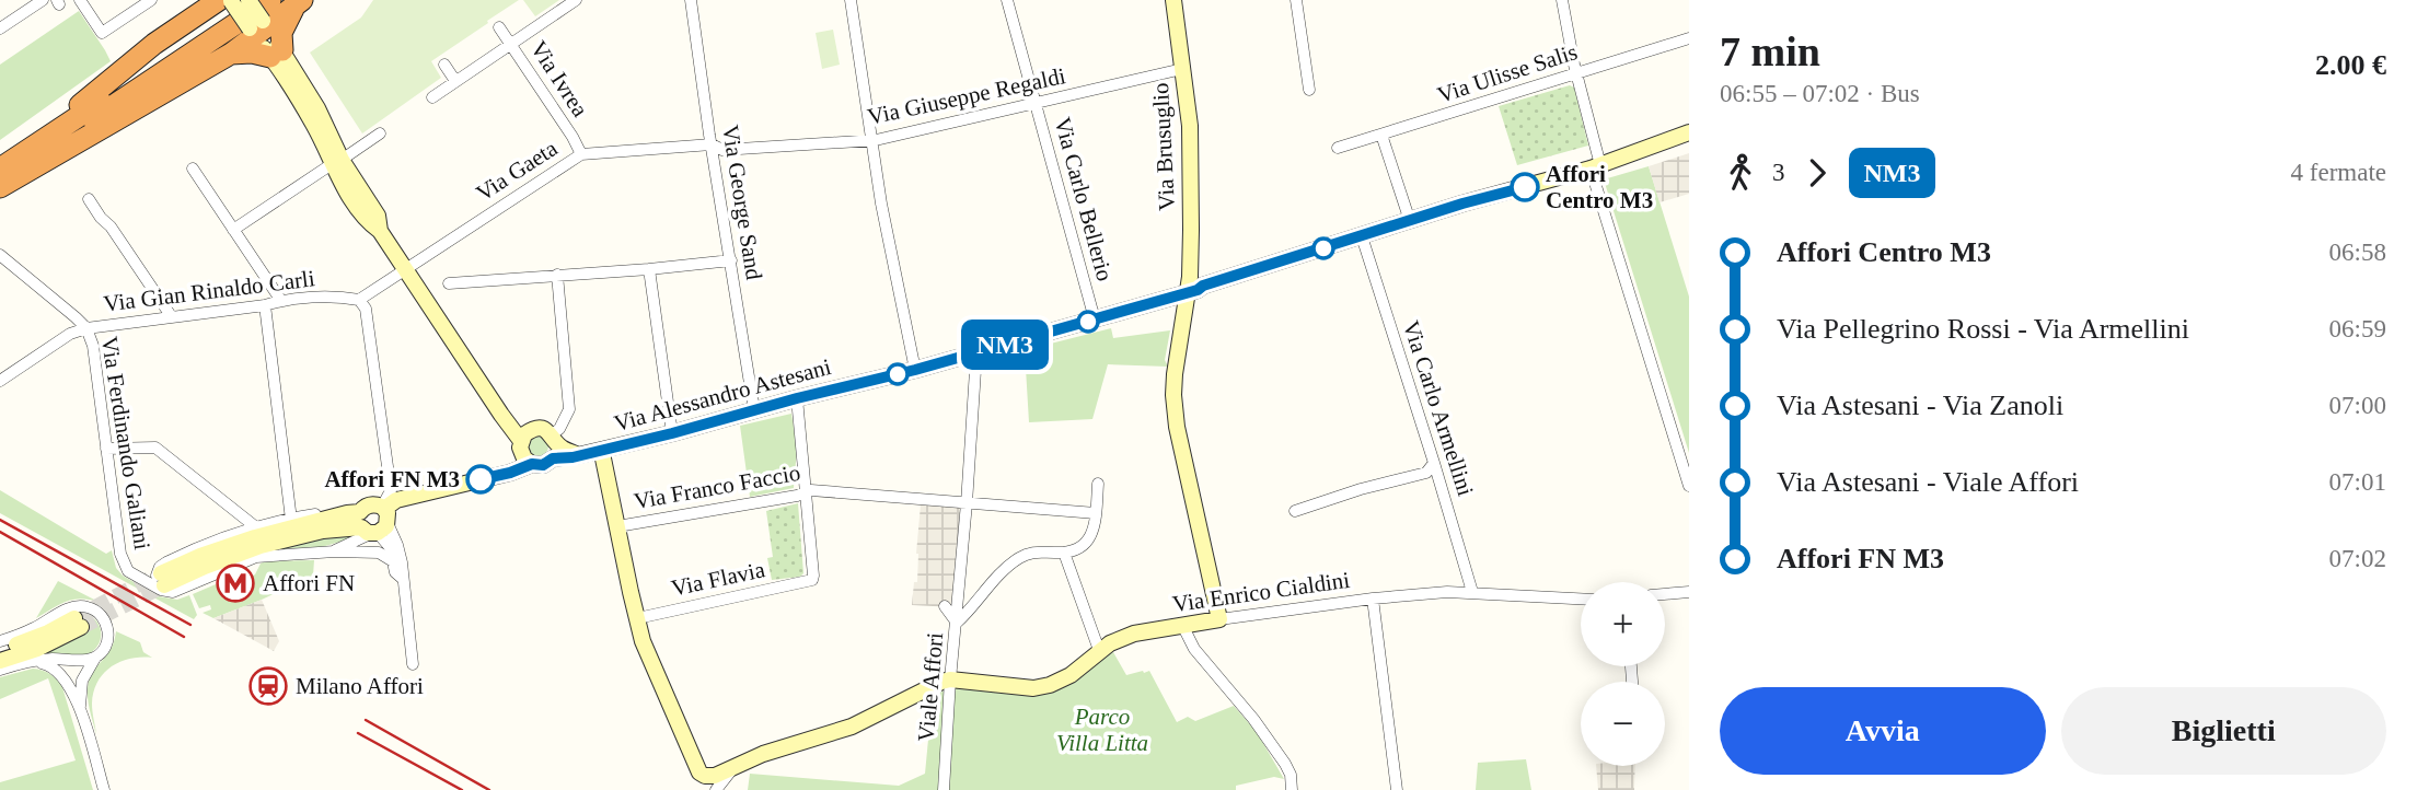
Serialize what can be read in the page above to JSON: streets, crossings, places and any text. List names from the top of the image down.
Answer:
{
  "streets": {
    "main road": ["Via Brusuglio", "Via Alessandro Astesani", "Via Enrico Cialdini"],
    "street": [
      "Via Ulisse Salis",
      "Via Ivrea",
      "Via Giuseppe Regaldi",
      "Via Gaeta",
      "Via Carlo Bellerio",
      "Via George Sand",
      "Via Gian Rinaldo Carli",
      "Via Carlo Armellini",
      "Via Ferdinando Galiani",
      "Via Franco Faccio",
      "Via Flavia",
      "Viale Affori"
    ]
  },
  "crossings": [
    ["Via Ivrea", "Via Gaeta"],
    ["Via Giuseppe Regaldi", "Via Brusuglio"],
    ["Via Giuseppe Regaldi", "Via Gaeta"],
    ["Via Giuseppe Regaldi", "Via Carlo Bellerio"],
    ["Via Giuseppe Regaldi", "Via George Sand"],
    ["Via Brusuglio", "Via Alessandro Astesani"],
    ["Via Brusuglio", "Via Enrico Cialdini"],
    ["Via Gaeta", "Via George Sand"],
    ["Via Carlo Bellerio", "Via Alessandro Astesani"],
    ["Via George Sand", "Via Alessandro Astesani"],
    ["Via Gian Rinaldo Carli", "Via Ferdinando Galiani"],
    ["Via Alessandro Astesani", "Via Carlo Armellini"],
    ["Via Carlo Armellini", "Via Enrico Cialdini"],
    ["Via Franco Faccio", "Via Flavia"],
    ["Via Enrico Cialdini", "Viale Affori"]
  ],
  "parks": ["Parco Villa Litta"],
  "places": {
    "other": ["Affori Centro M3", "Affori FN M3"],
    "metro station": ["Affori FN"],
    "station": ["Milano Affori"]
  },
  "lines": ["bus line NM3"],
  "page": {
    "on_map": "NM3",
    "heading": ["7 min", "06:55 – 07:02 · Bus", "2.00 €"],
    "legs": ["3", "NM3", "4 fermate"],
    "list": [
      {
        "name": "Affori Centro M3",
        "value": "06:58"
      },
      {
        "name": "Via Pellegrino Rossi - Via Armellini",
        "value": "06:59"
      },
      {
        "name": "Via Astesani - Via Zanoli",
        "value": "07:00"
      },
      {
        "name": "Via Astesani - Viale Affori",
        "value": "07:01"
      },
      {
        "name": "Affori FN M3",
        "value": "07:02"
      }
    ],
    "map_buttons": ["+", "−"],
    "buttons": ["Avvia", "Biglietti"]
  }
}
